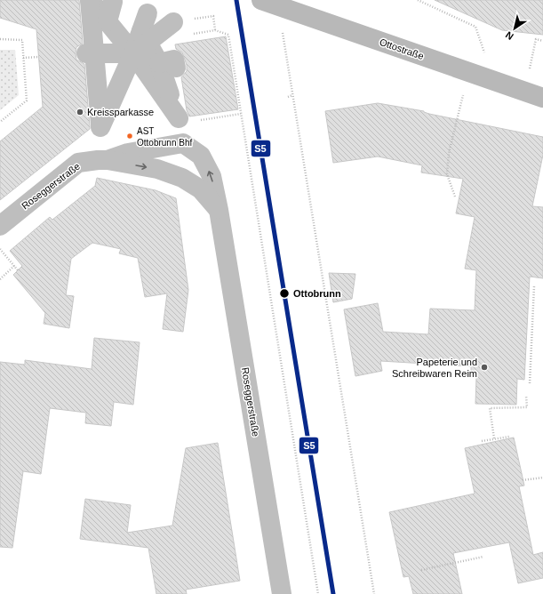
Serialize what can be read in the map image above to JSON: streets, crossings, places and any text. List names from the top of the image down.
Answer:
{
  "streets": {
    "street": ["Ottostraße", "Roseggerstraße"]
  },
  "places": [
    "Kreissparkasse",
    "AST Ottobrunn Bhf",
    "Ottobrunn",
    "Papeterie und Schreibwaren Reim"
  ],
  "lines": ["transit line S5"],
  "north": "bottom left"
}
